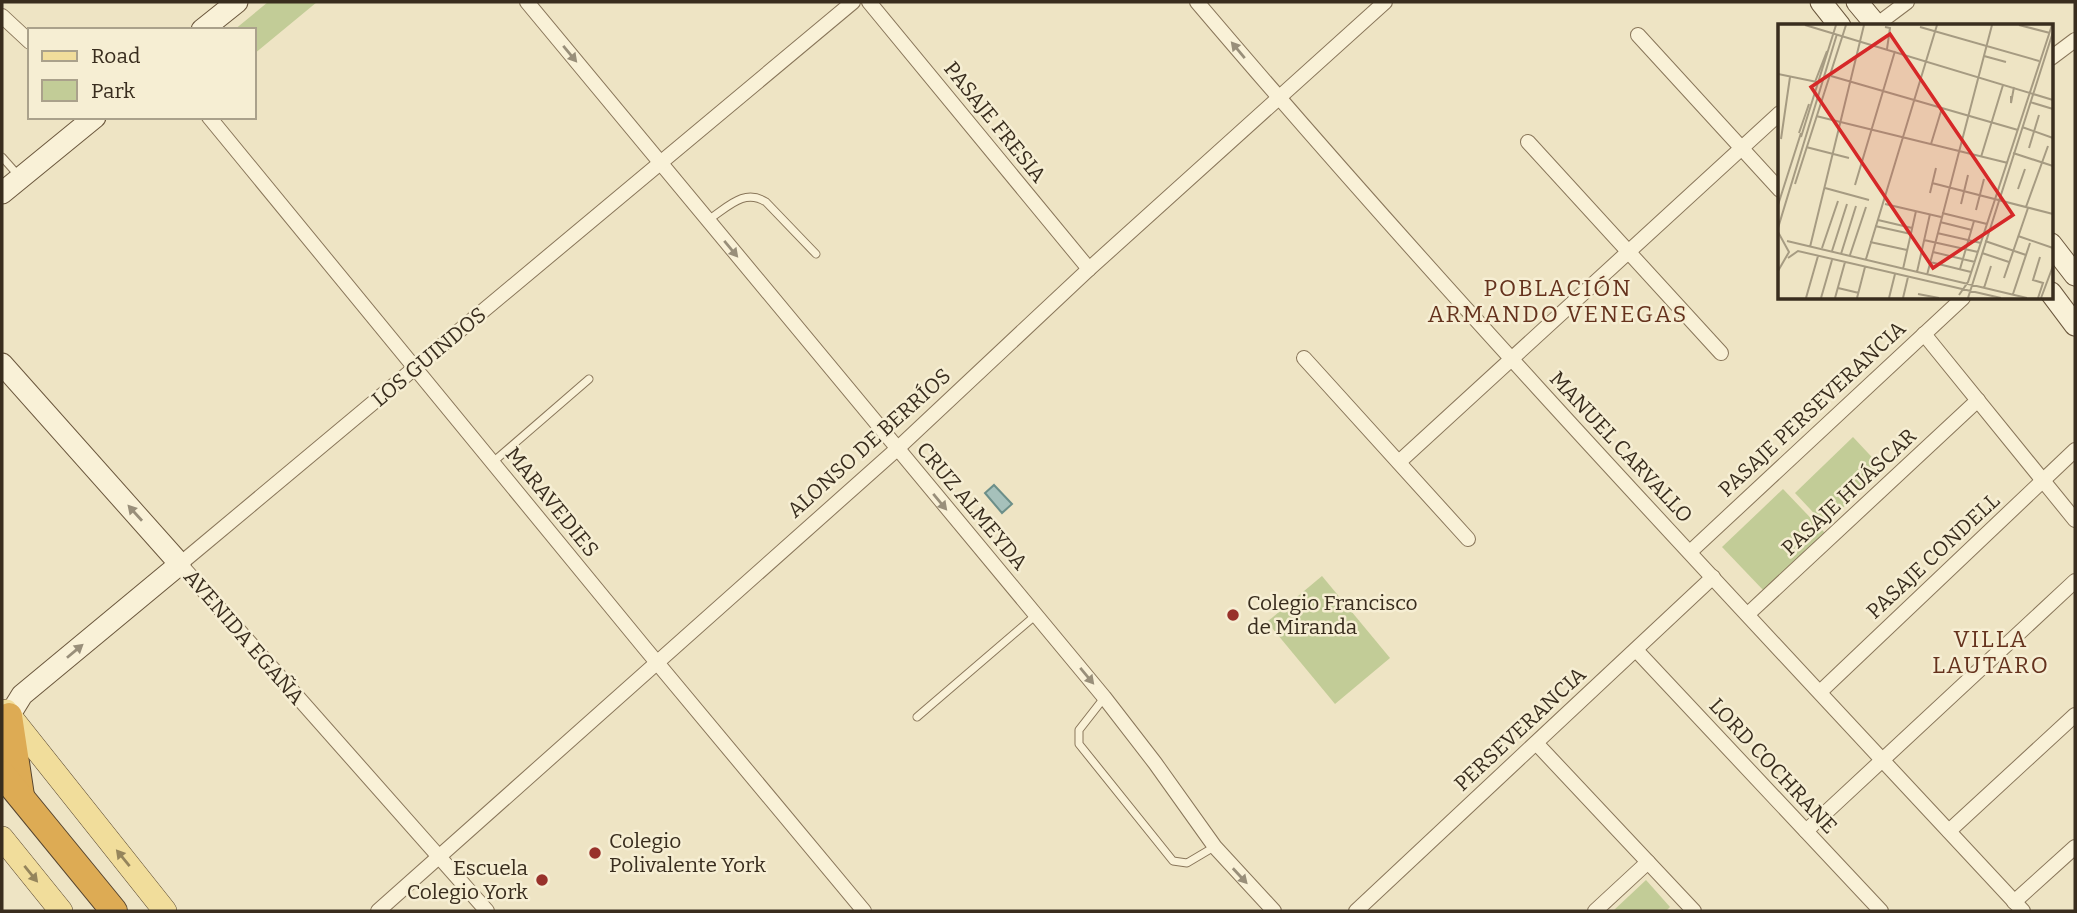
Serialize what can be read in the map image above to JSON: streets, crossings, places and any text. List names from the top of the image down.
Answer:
{
  "streets": {
    "street": [
      "PASAJE FRESIA",
      "LOS GUINDOS",
      "PASAJE PERSEVERANCIA",
      "ALONSO DE BERRÍOS",
      "MANUEL CARVALLO",
      "PASAJE HUÁSCAR",
      "MARAVEDIES",
      "CRUZ ALMEYDA",
      "PASAJE CONDELL",
      "AVENIDA EGAÑA",
      "PERSEVERANCIA",
      "LORD COCHRANE"
    ]
  },
  "crossings": [
    ["PASAJE FRESIA", "ALONSO DE BERRÍOS"],
    ["LOS GUINDOS", "MARAVEDIES"],
    ["LOS GUINDOS", "CRUZ ALMEYDA"],
    ["LOS GUINDOS", "AVENIDA EGAÑA"],
    ["PASAJE PERSEVERANCIA", "MANUEL CARVALLO"],
    ["ALONSO DE BERRÍOS", "MANUEL CARVALLO"],
    ["ALONSO DE BERRÍOS", "MARAVEDIES"],
    ["ALONSO DE BERRÍOS", "CRUZ ALMEYDA"],
    ["ALONSO DE BERRÍOS", "AVENIDA EGAÑA"],
    ["MANUEL CARVALLO", "PASAJE HUÁSCAR"],
    ["MANUEL CARVALLO", "PASAJE CONDELL"],
    ["MANUEL CARVALLO", "PERSEVERANCIA"],
    ["PERSEVERANCIA", "LORD COCHRANE"]
  ],
  "one_way": ["CRUZ ALMEYDA", "AVENIDA EGAÑA"],
  "districts": ["POBLACIÓN ARMANDO VENEGAS", "VILLA LAUTARO"],
  "places": ["Colegio Francisco de Miranda", "Colegio Polivalente York", "Escuela Colegio York"],
  "legend": ["Road", "Park"]
}
